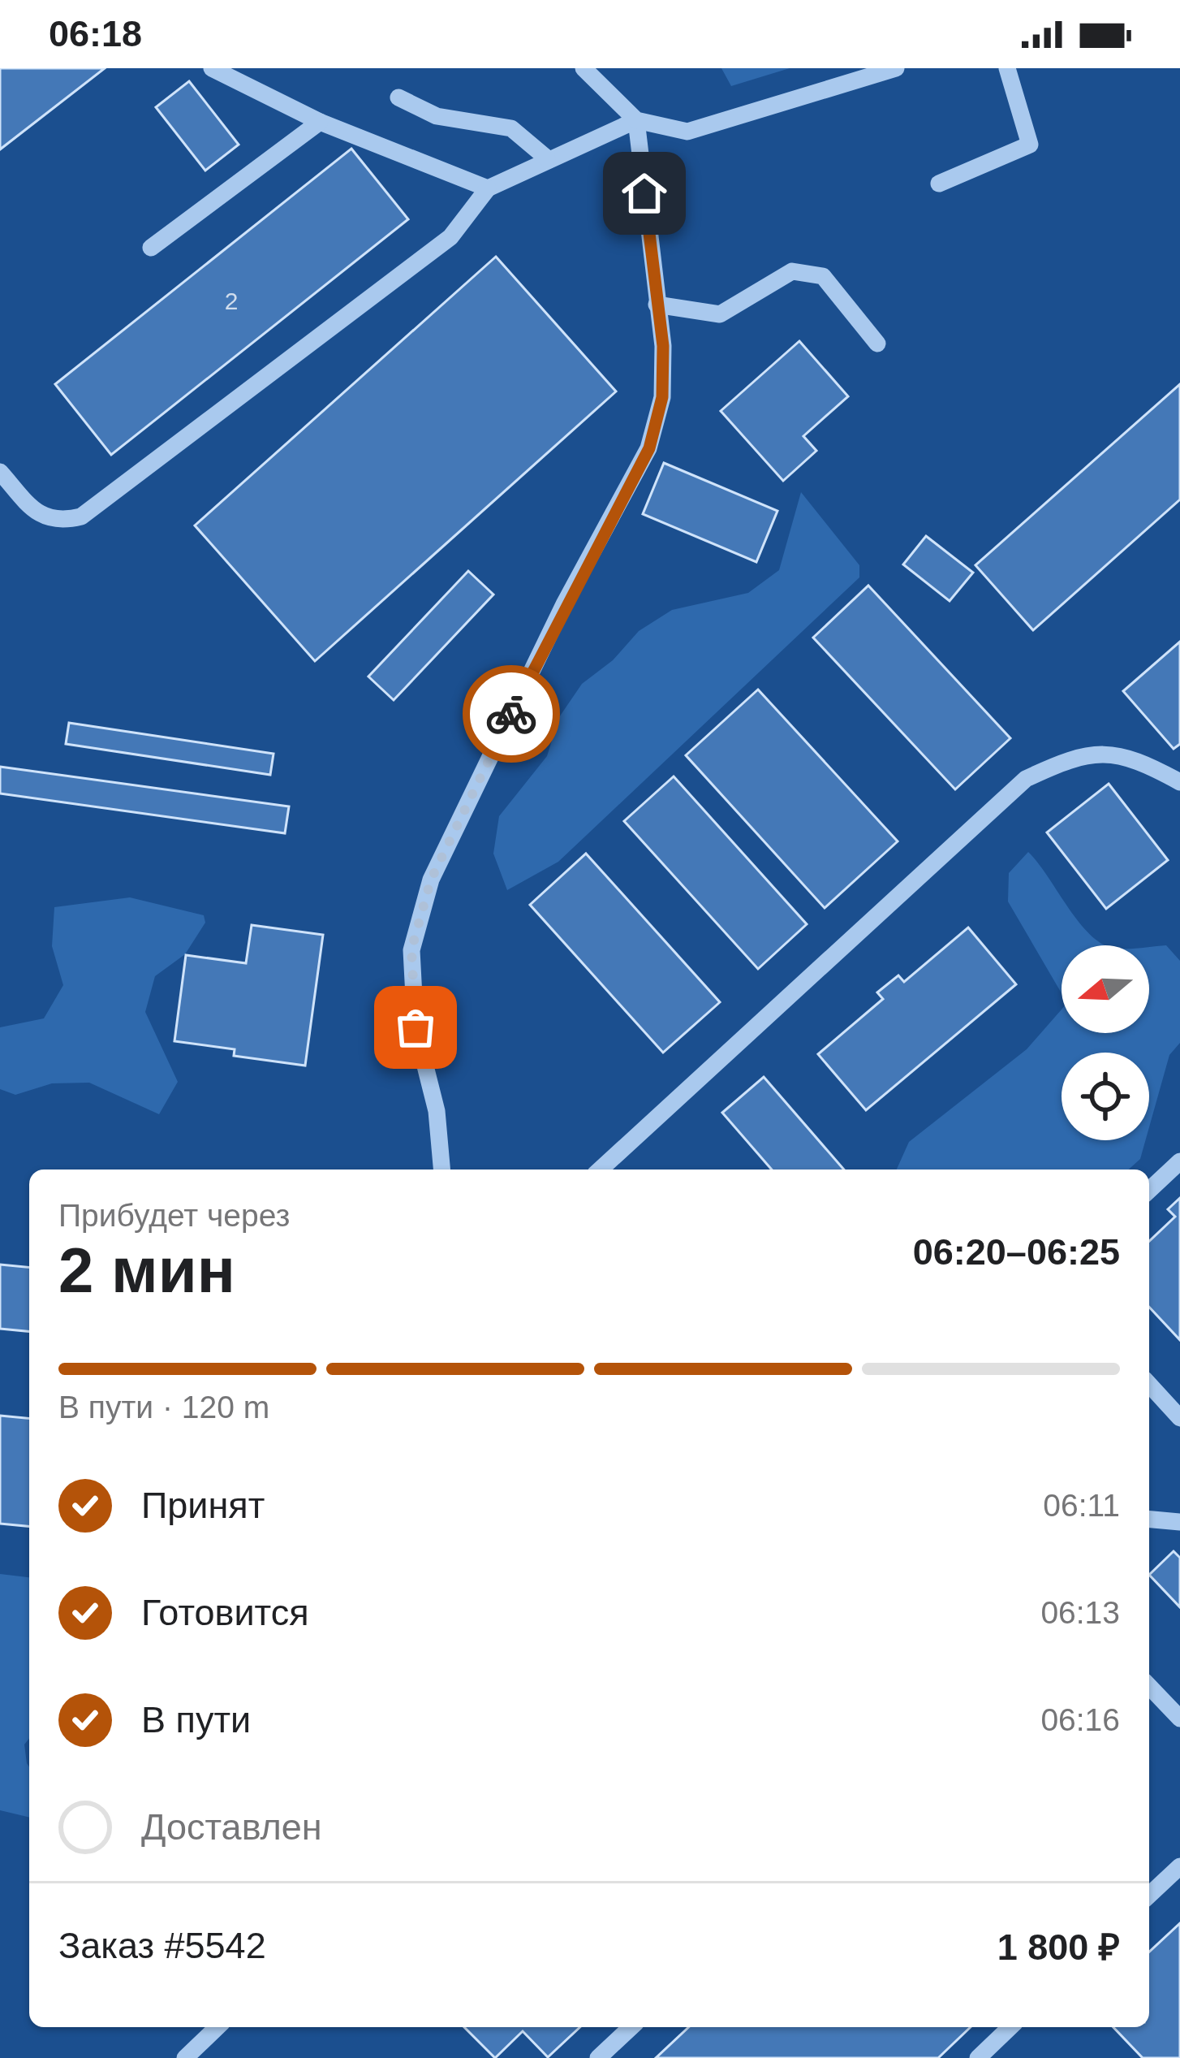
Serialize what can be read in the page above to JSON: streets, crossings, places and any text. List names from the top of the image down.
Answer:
{
  "house_numbers": ["2"],
  "north": "left",
  "page": {
    "status": "06:18",
    "heading": ["2 мин", "Прибудет через", "06:20–06:25"],
    "panel": ["Заказ #5542", "1 800 ₽"],
    "bar": "В пути · 120 m",
    "list": [
      ["Принят", "06:11"],
      ["Готовится", "06:13"],
      ["В пути", "06:16"],
      "Доставлен"
    ]
  }
}
